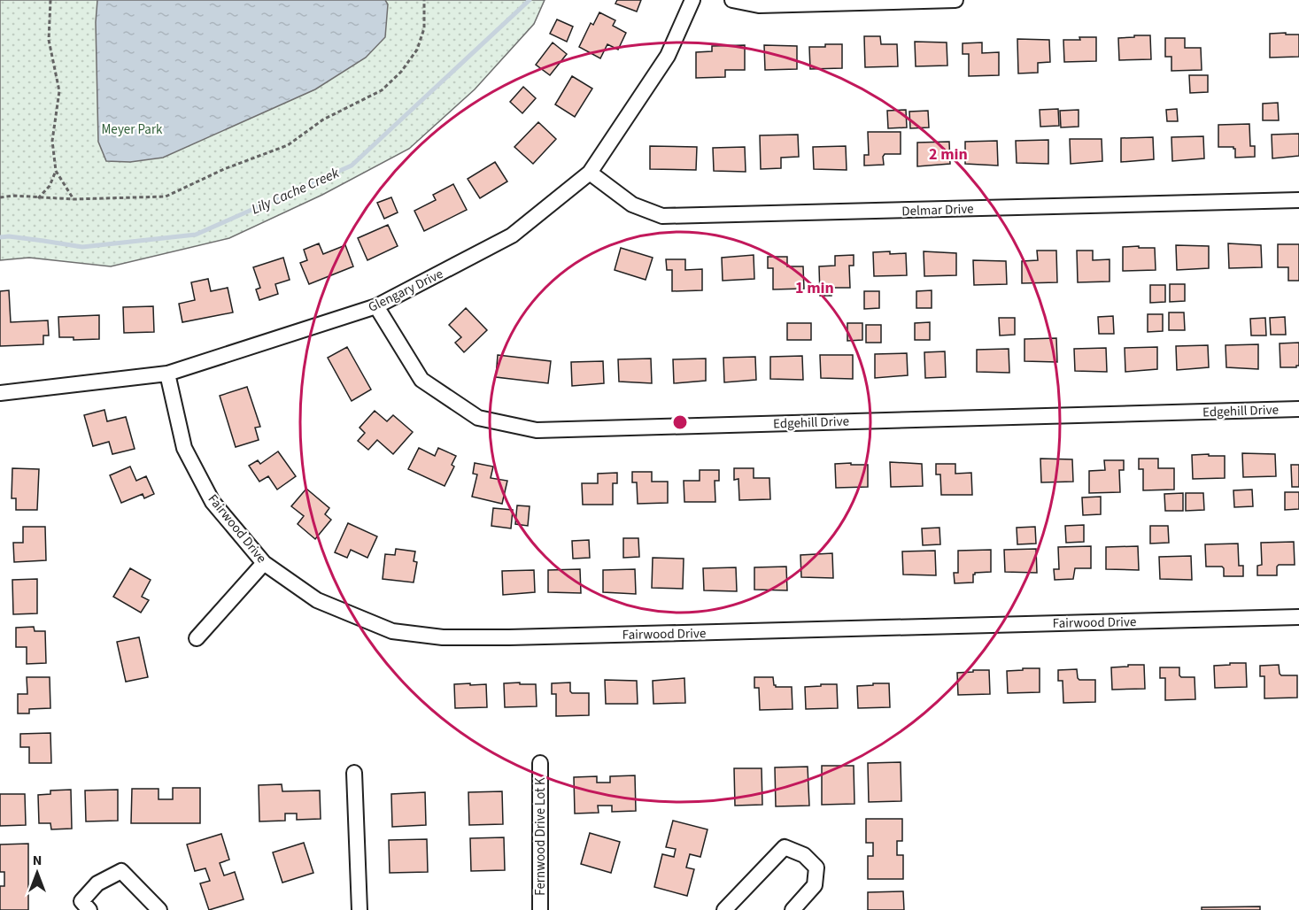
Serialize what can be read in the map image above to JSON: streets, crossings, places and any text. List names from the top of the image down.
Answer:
{
  "streets": {
    "street": [
      "Delmar Drive",
      "Glengary Drive",
      "Edgehill Drive",
      "Fairwood Drive",
      "Fernwood Drive Lot K"
    ]
  },
  "crossings": [
    ["Delmar Drive", "Glengary Drive"],
    ["Glengary Drive", "Edgehill Drive"],
    ["Glengary Drive", "Fairwood Drive"]
  ],
  "water": ["Lily Cache Creek"],
  "parks": ["Meyer Park"],
  "north": "top",
  "rings": ["2 min", "1 min"]
}
